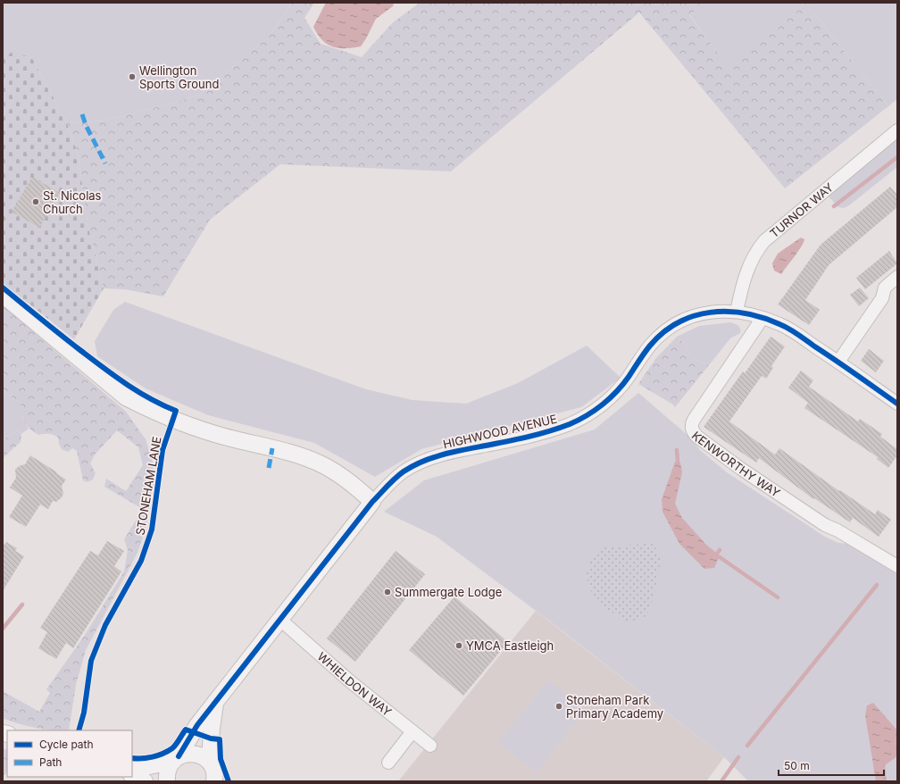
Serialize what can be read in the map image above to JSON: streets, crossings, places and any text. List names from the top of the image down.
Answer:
{
  "streets": {
    "street": [
      "TURNOR WAY",
      "HIGHWOOD AVENUE",
      "KENWORTHY WAY",
      "WHIELDON WAY"
    ],
    "cycle path": ["STONEHAM LANE"]
  },
  "crossings": [
    ["TURNOR WAY", "HIGHWOOD AVENUE"],
    ["HIGHWOOD AVENUE", "KENWORTHY WAY"]
  ],
  "places": [
    "Wellington Sports Ground",
    "St. Nicolas Church",
    "Summergate Lodge",
    "YMCA Eastleigh",
    "Stoneham Park Primary Academy"
  ],
  "legend": ["Cycle path", "Path"],
  "scale_bar": "50 m"
}
